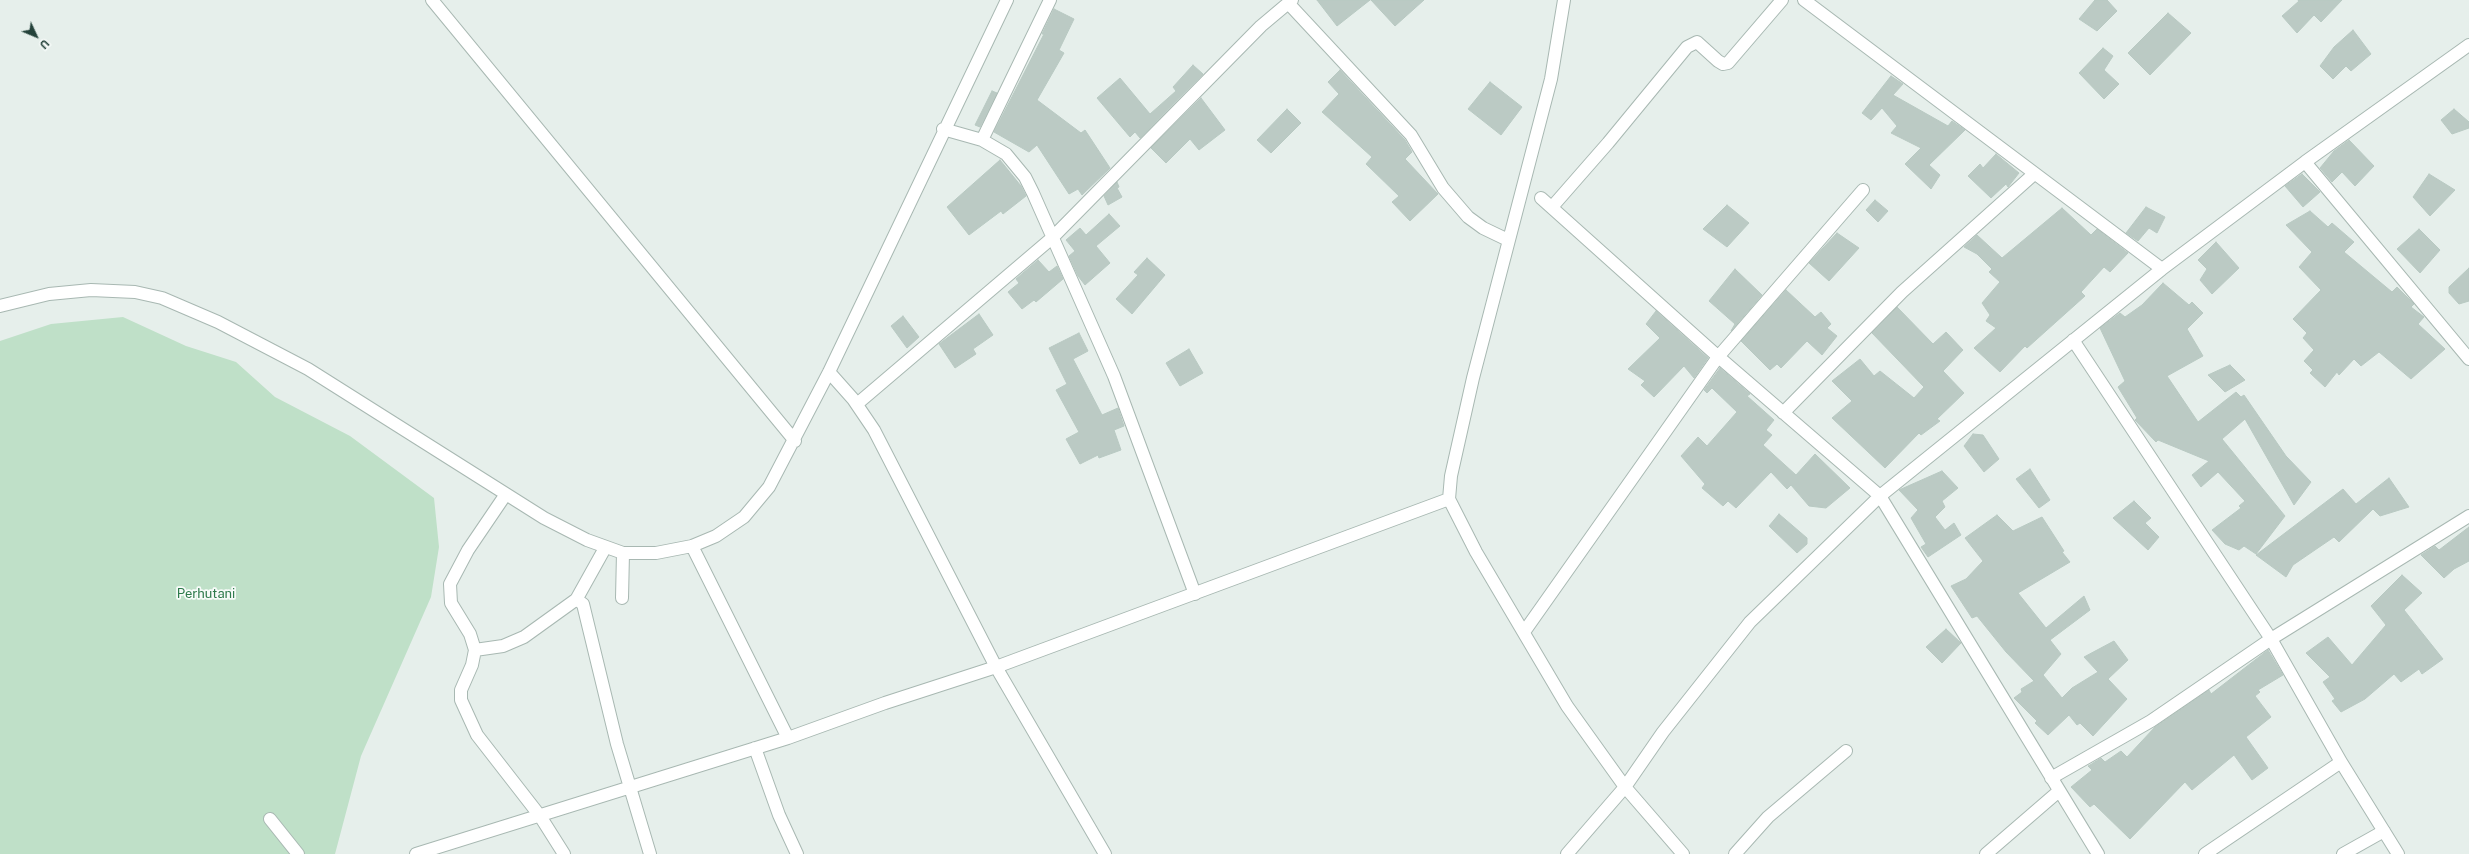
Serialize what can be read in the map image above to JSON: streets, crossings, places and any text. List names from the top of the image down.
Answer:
{
  "parks": ["Perhutani"],
  "north": "bottom right"
}
